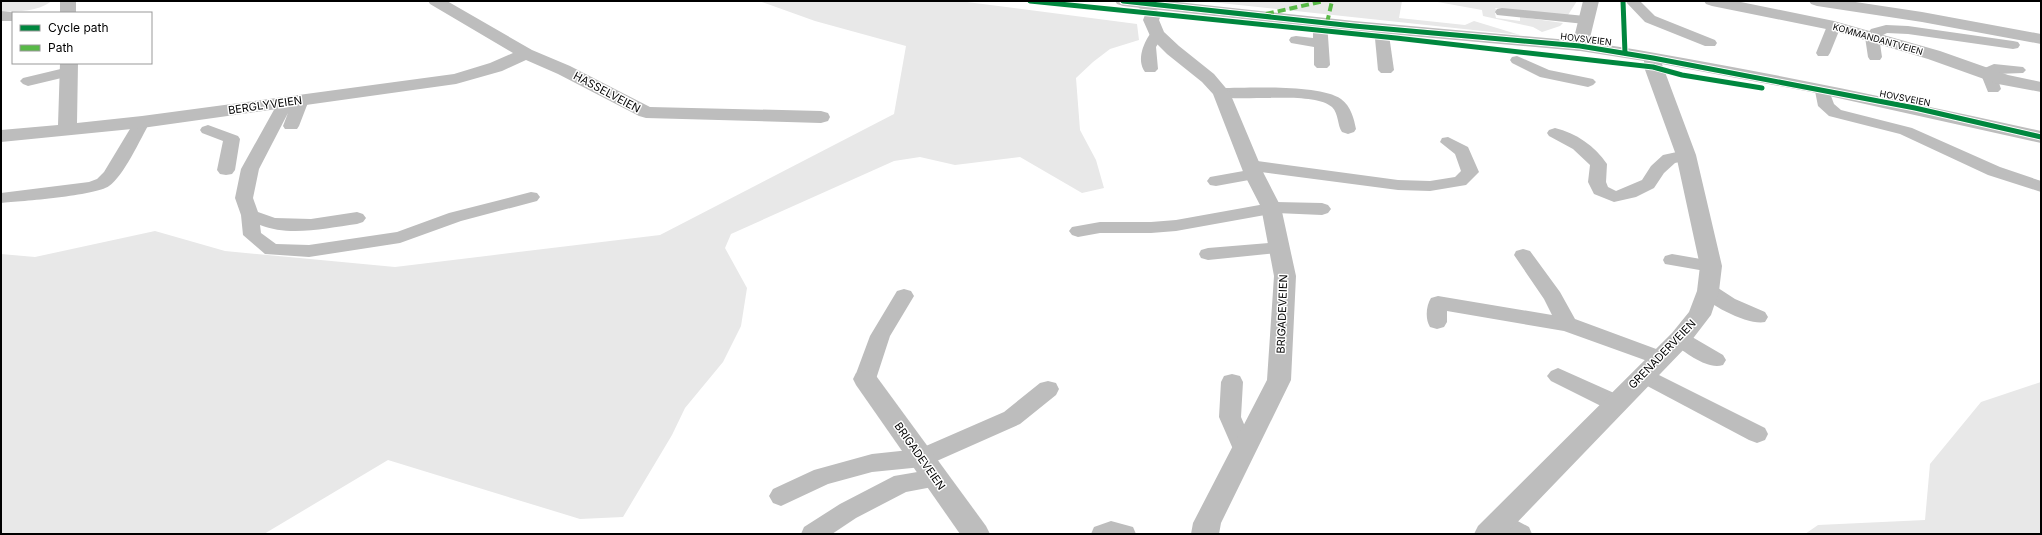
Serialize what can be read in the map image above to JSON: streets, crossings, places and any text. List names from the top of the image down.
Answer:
{
  "streets": {
    "street": [
      "HOVSVEIEN",
      "KOMMANDANTVEIEN",
      "HASSELVEIEN",
      "BERGLYVEIEN",
      "BRIGADEVEIEN",
      "GRENADERVEIEN"
    ]
  },
  "crossings": [
    ["HOVSVEIEN", "BRIGADEVEIEN"],
    ["HOVSVEIEN", "GRENADERVEIEN"],
    ["HASSELVEIEN", "BERGLYVEIEN"]
  ],
  "legend": ["Cycle path", "Path"]
}
